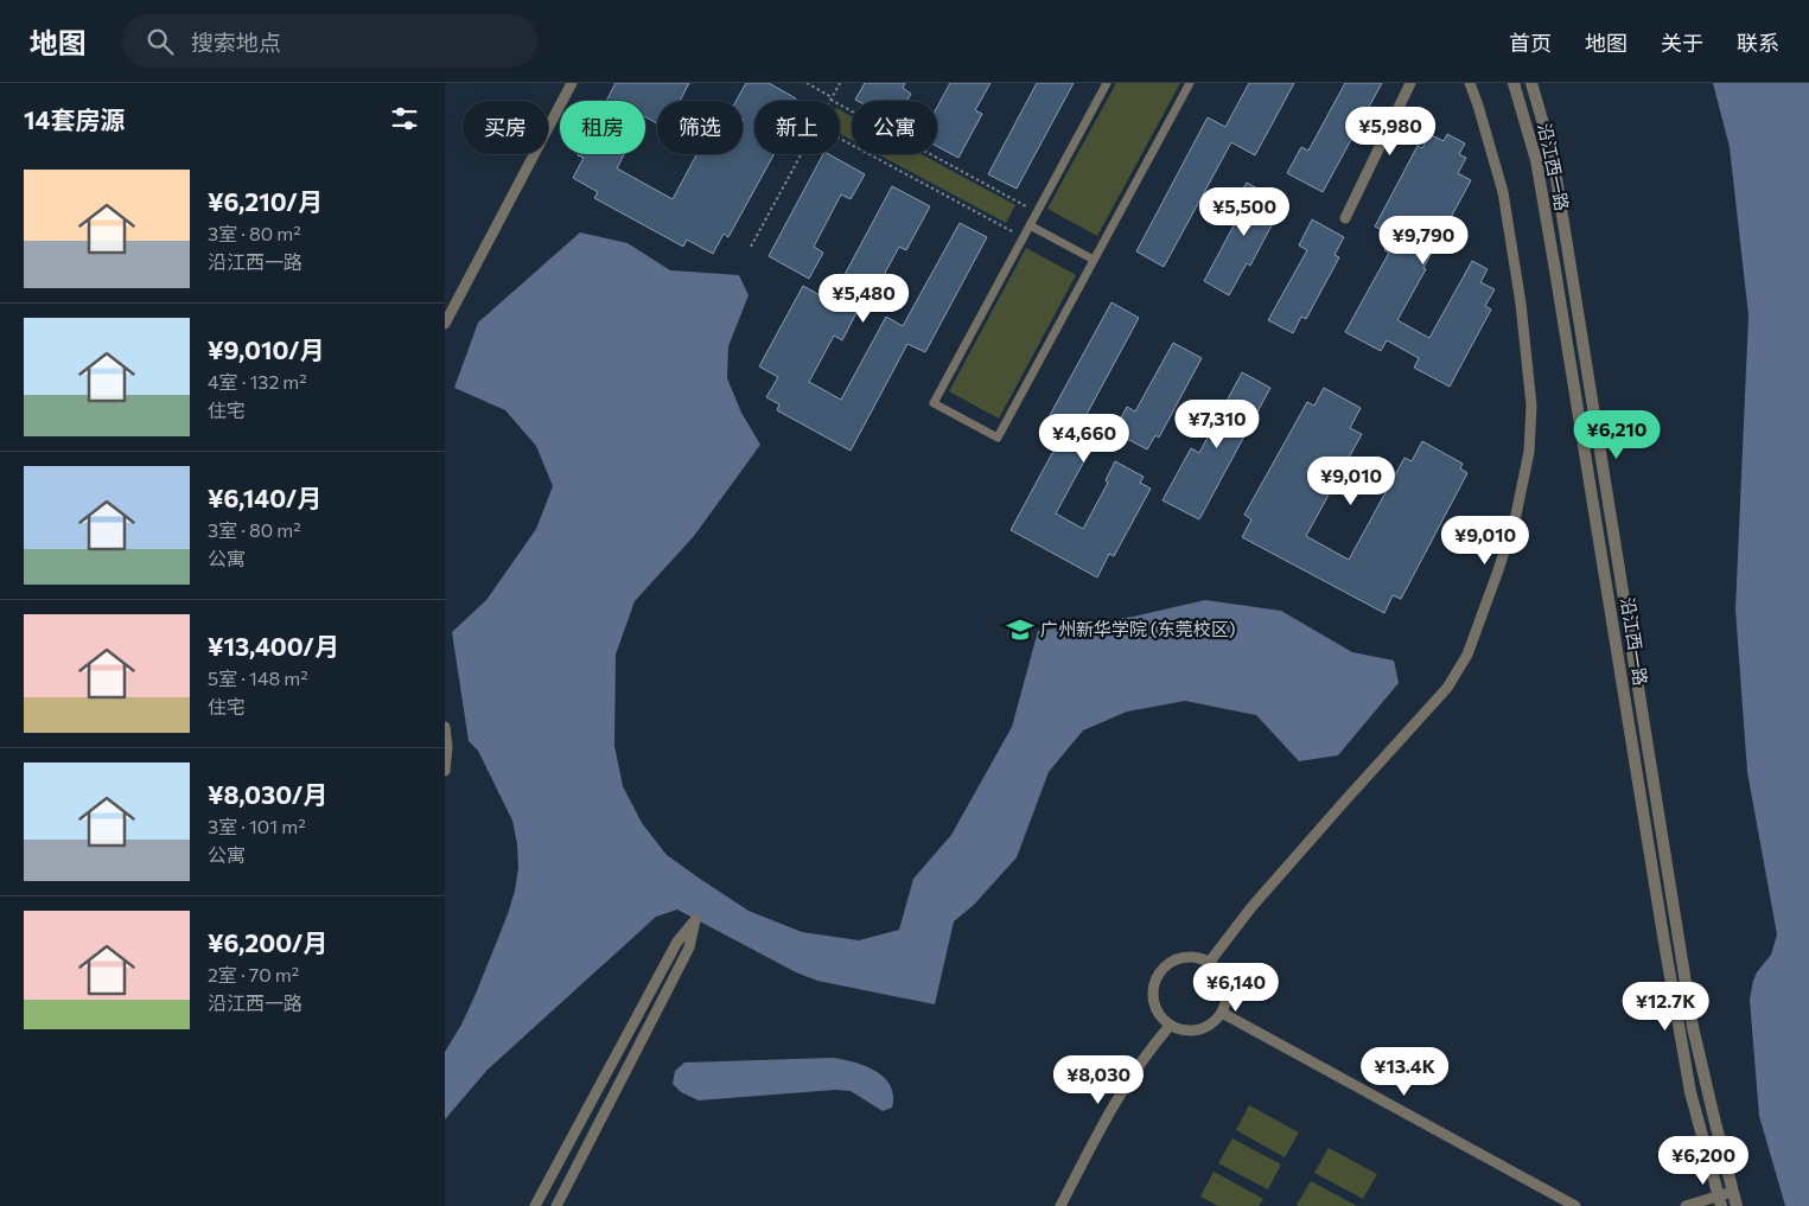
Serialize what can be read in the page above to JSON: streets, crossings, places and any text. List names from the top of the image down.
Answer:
{
  "streets": {
    "street": ["沿江西一路"]
  },
  "places": {
    "school or university": ["广州新华学院 (东莞校区)"]
  },
  "page": {
    "header": "地图",
    "search": "搜索地点",
    "nav": [
      "首页",
      "地图",
      "关于",
      "联系"
    ],
    "heading": "14套房源",
    "chip": [
      "买房",
      "租房",
      "筛选",
      "新上",
      "公寓"
    ],
    "price": [
      "¥5,980",
      "¥5,500",
      "¥9,790",
      "¥5,480",
      "¥7,310",
      "¥6,210",
      "¥4,660",
      "¥9,010",
      "¥9,010",
      "¥6,140",
      "¥12.7K",
      "¥13.4K",
      "¥8,030",
      "¥6,200"
    ],
    "list": [
      {
        "name": "¥6,210/月",
        "note": "3室 · 80 m² · 沿江西一路"
      },
      {
        "name": "¥9,010/月",
        "note": "4室 · 132 m² · 住宅"
      },
      {
        "name": "¥6,140/月",
        "note": "3室 · 80 m² · 公寓"
      },
      {
        "name": "¥13,400/月",
        "note": "5室 · 148 m² · 住宅"
      },
      {
        "name": "¥8,030/月",
        "note": "3室 · 101 m² · 公寓"
      },
      {
        "name": "¥6,200/月",
        "note": "2室 · 70 m² · 沿江西一路"
      }
    ]
  }
}
